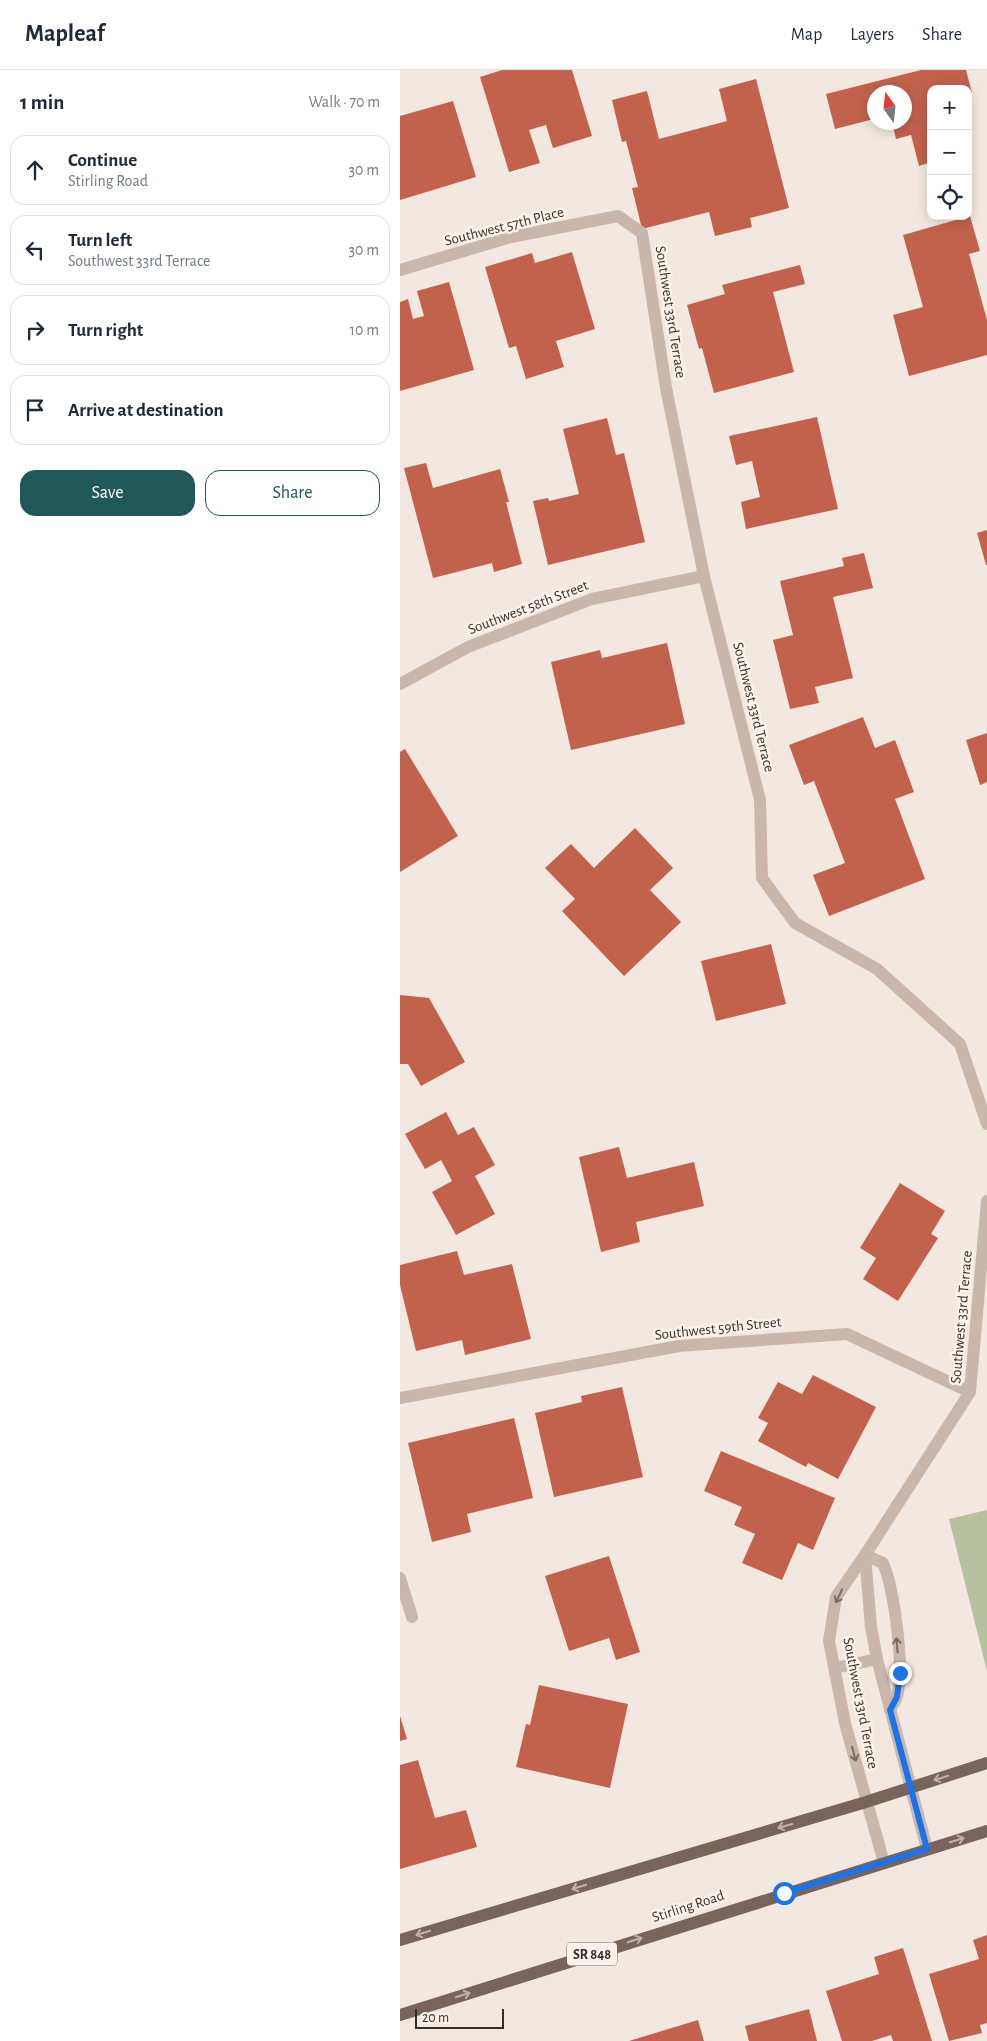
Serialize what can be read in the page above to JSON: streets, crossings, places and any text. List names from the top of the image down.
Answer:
{
  "streets": {
    "main road": ["Stirling Road", "SR 848"],
    "street": [
      "Southwest 57th Place",
      "Southwest 33rd Terrace",
      "Southwest 58th Street",
      "Southwest 59th Street"
    ]
  },
  "crossings": [
    ["Southwest 57th Place", "Southwest 33rd Terrace"],
    ["Southwest 33rd Terrace", "Southwest 58th Street"],
    ["Southwest 33rd Terrace", "Southwest 59th Street"],
    ["Southwest 33rd Terrace", "Stirling Road"]
  ],
  "scale_bar": "20 m",
  "north": "top",
  "page": {
    "header": "Mapleaf",
    "nav": ["Map", "Layers", "Share"],
    "heading": ["1 min", "Walk · 70 m"],
    "map_buttons": ["+", "−"],
    "list": [
      ["Continue", "Stirling Road", "30 m"],
      ["Turn left", "Southwest 33rd Terrace", "30 m"],
      ["Turn right", "10 m"],
      "Arrive at destination"
    ],
    "buttons": ["Save", "Share"],
    "scale": "20 m"
  }
}
